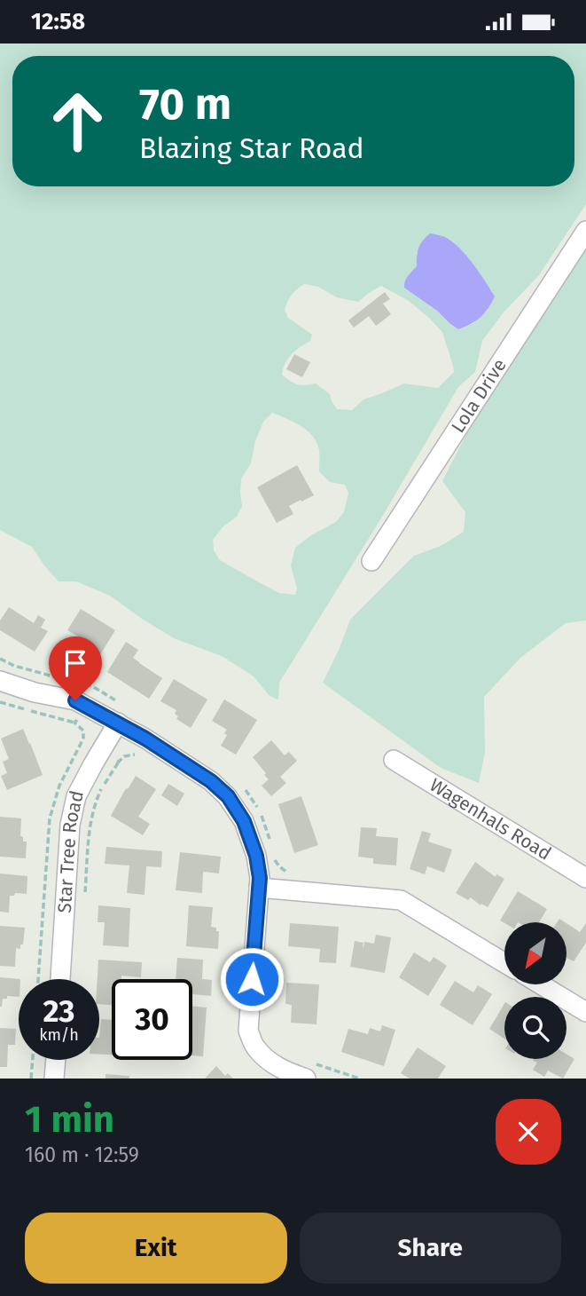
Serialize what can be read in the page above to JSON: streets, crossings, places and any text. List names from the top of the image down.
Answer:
{
  "streets": {
    "street": ["Lola Drive", "Wagenhals Road", "Star Tree Road"]
  },
  "north": "bottom left",
  "page": {
    "status": "12:58",
    "turn": ["70 m", "Blazing Star Road"],
    "speed": "23 km/h",
    "limit": "30",
    "heading": ["1 min", "160 m · 12:59"],
    "buttons": ["Exit", "Share"]
  }
}
